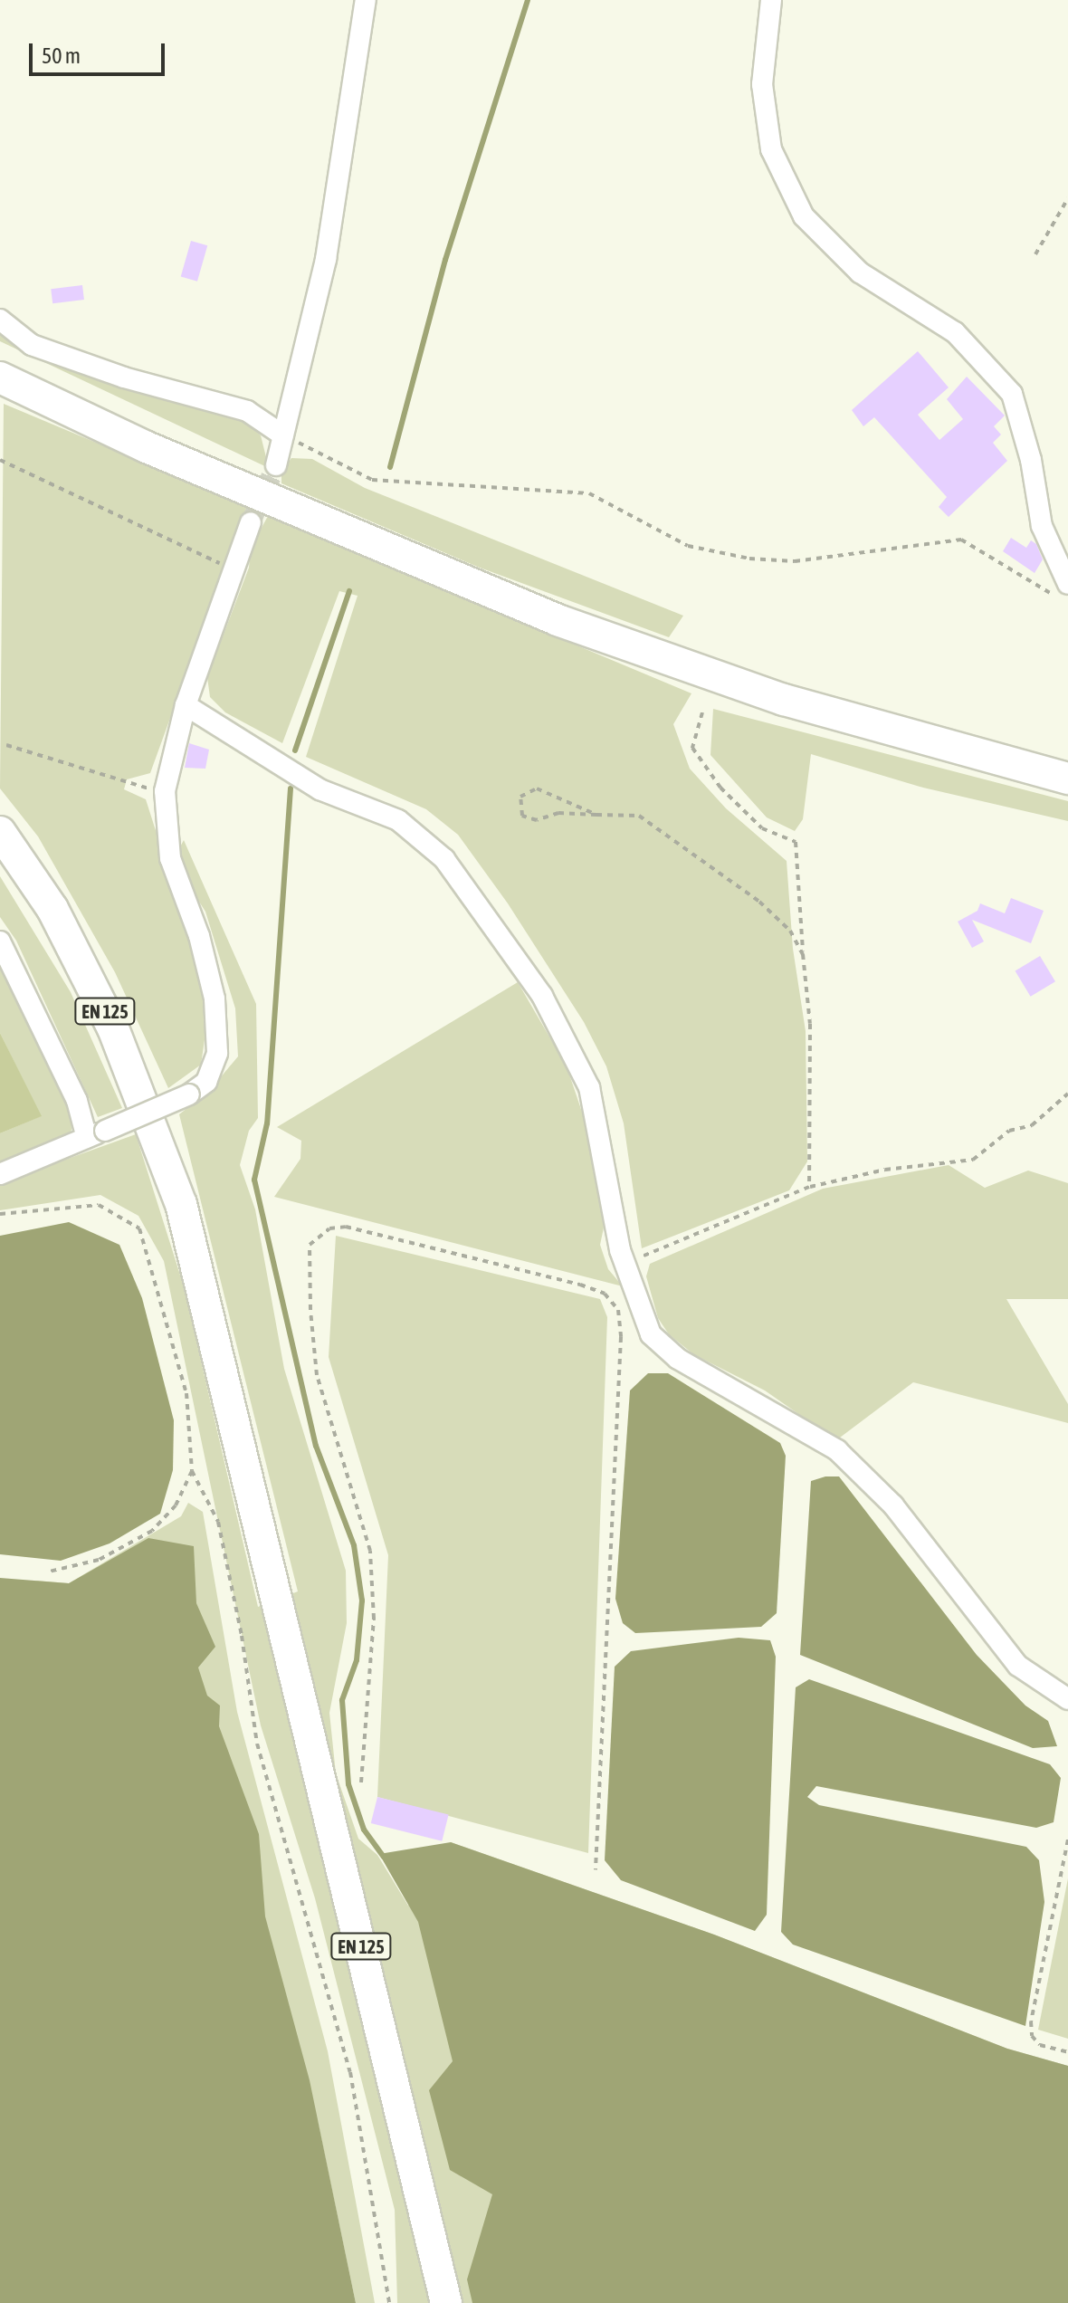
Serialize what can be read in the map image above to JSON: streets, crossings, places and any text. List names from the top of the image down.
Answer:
{
  "streets": {
    "main road": ["EN 125"]
  },
  "scale_bar": "50 m"
}
